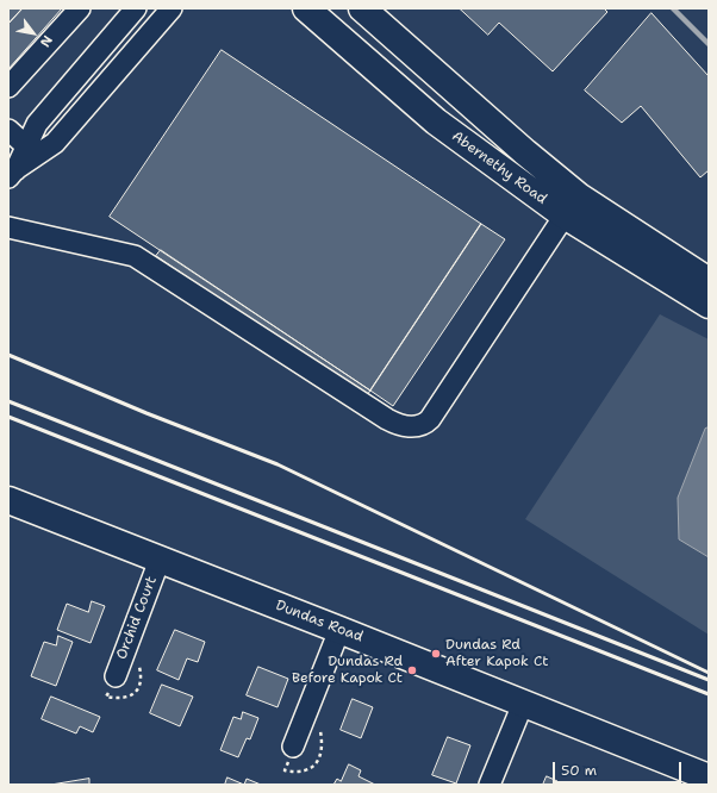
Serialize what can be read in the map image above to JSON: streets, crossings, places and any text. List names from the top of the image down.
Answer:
{
  "streets": {
    "main road": ["Abernethy Road", "Dundas Road"],
    "street": ["Orchid Court"]
  },
  "crossings": [
    ["Orchid Court", "Dundas Road"]
  ],
  "places": ["Dundas Rd After Kapok Ct", "Dundas Rd Before Kapok Ct"],
  "scale_bar": "50 m",
  "north": "bottom right"
}
